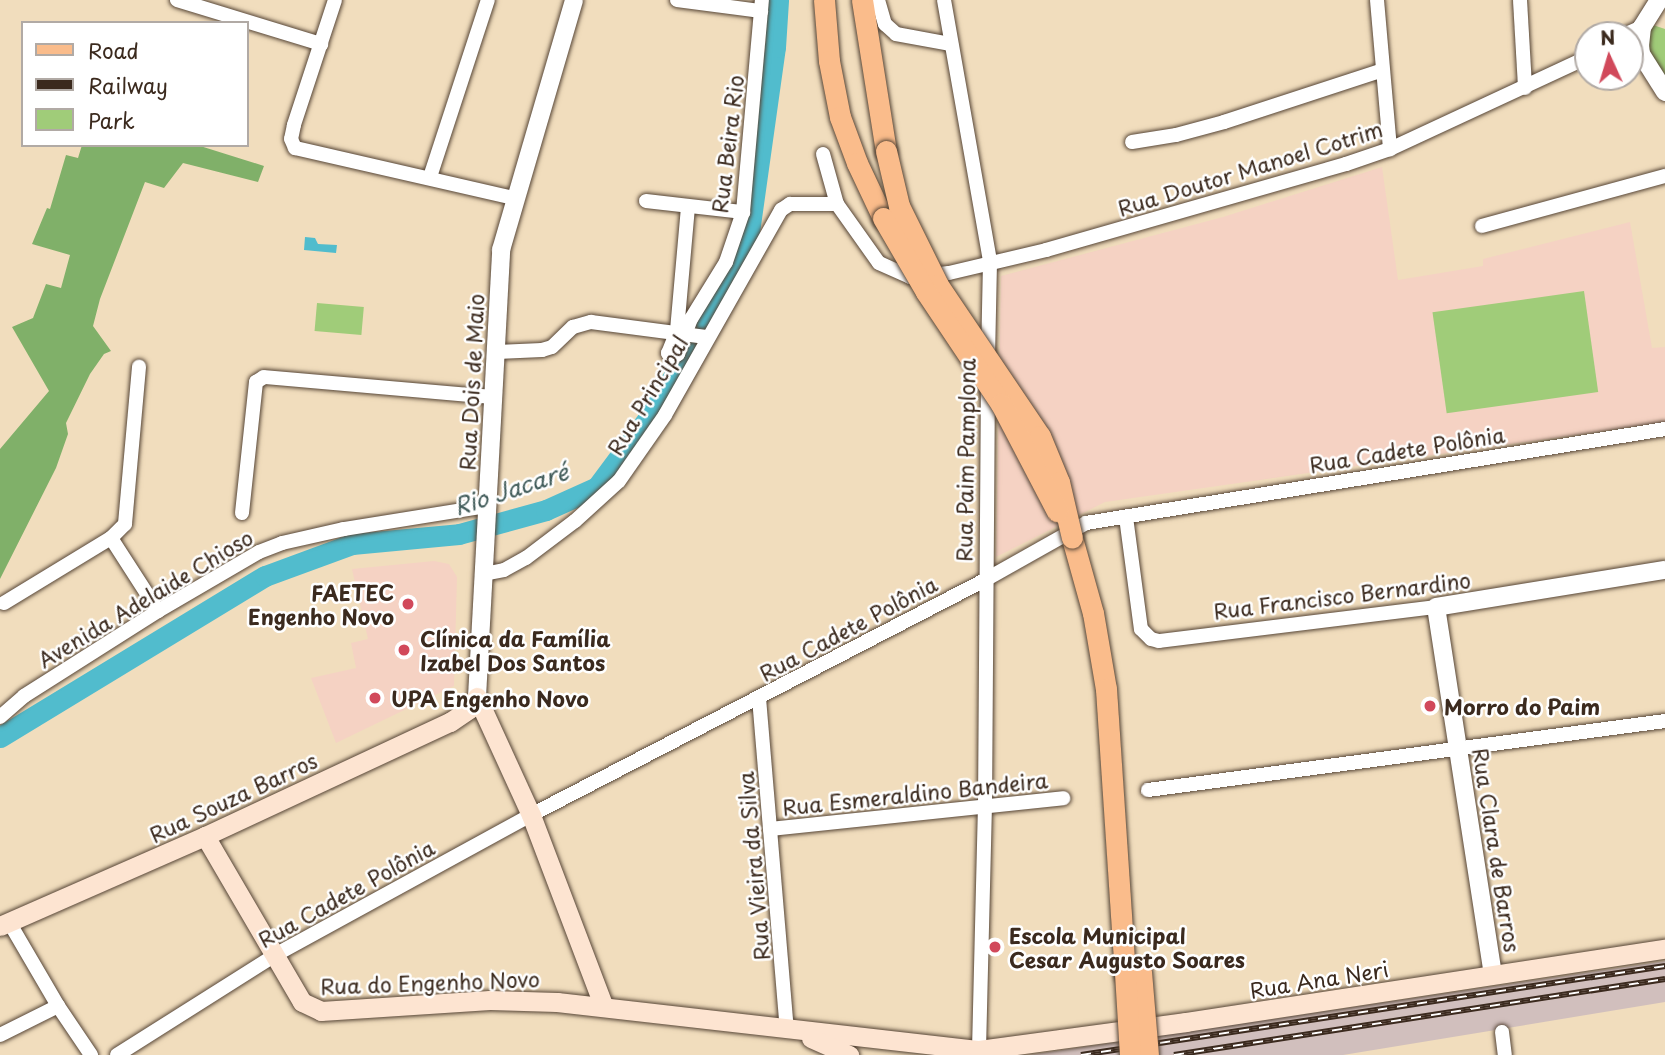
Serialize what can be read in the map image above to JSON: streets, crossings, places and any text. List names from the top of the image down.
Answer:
{
  "streets": {
    "main road": [
      "Rua Dois de Maio",
      "Rua Souza Barros",
      "Rua Ana Neri",
      "Rua do Engenho Novo"
    ],
    "street": [
      "Rua Beira Rio",
      "Rua Doutor Manoel Cotrim",
      "Rua Principal",
      "Rua Cadete Polônia",
      "Rua Paim Pamplona",
      "Rua Francisco Bernardino",
      "Avenida Adelaide Chioso",
      "Rua Esmeraldino Bandeira",
      "Rua Clara de Barros",
      "Rua Vieira da Silva"
    ]
  },
  "crossings": [
    ["Rua Beira Rio", "Rua Principal"],
    ["Rua Doutor Manoel Cotrim", "Rua Paim Pamplona"],
    ["Rua Dois de Maio", "Rua Principal"],
    ["Rua Dois de Maio", "Rua Cadete Polônia"],
    ["Rua Dois de Maio", "Avenida Adelaide Chioso"],
    ["Rua Dois de Maio", "Rua Souza Barros"],
    ["Rua Dois de Maio", "Rua do Engenho Novo"],
    ["Rua Cadete Polônia", "Rua Paim Pamplona"],
    ["Rua Cadete Polônia", "Rua Francisco Bernardino"],
    ["Rua Cadete Polônia", "Rua Vieira da Silva"],
    ["Rua Cadete Polônia", "Rua do Engenho Novo"],
    ["Rua Paim Pamplona", "Rua Esmeraldino Bandeira"],
    ["Rua Paim Pamplona", "Rua Ana Neri"],
    ["Rua Paim Pamplona", "Rua do Engenho Novo"],
    ["Rua Francisco Bernardino", "Rua Clara de Barros"],
    ["Rua Esmeraldino Bandeira", "Rua Vieira da Silva"],
    ["Rua Souza Barros", "Rua do Engenho Novo"],
    ["Rua Clara de Barros", "Rua Ana Neri"],
    ["Rua Vieira da Silva", "Rua do Engenho Novo"],
    ["Rua Ana Neri", "Rua do Engenho Novo"]
  ],
  "water": ["Rio Jacaré"],
  "places": [
    "FAETEC Engenho Novo",
    "Clínica da Família Izabel Dos Santos",
    "UPA Engenho Novo",
    "Morro do Paim",
    "Escola Municipal Cesar Augusto Soares"
  ],
  "legend": ["Road", "Railway", "Park"],
  "north": "top"
}
